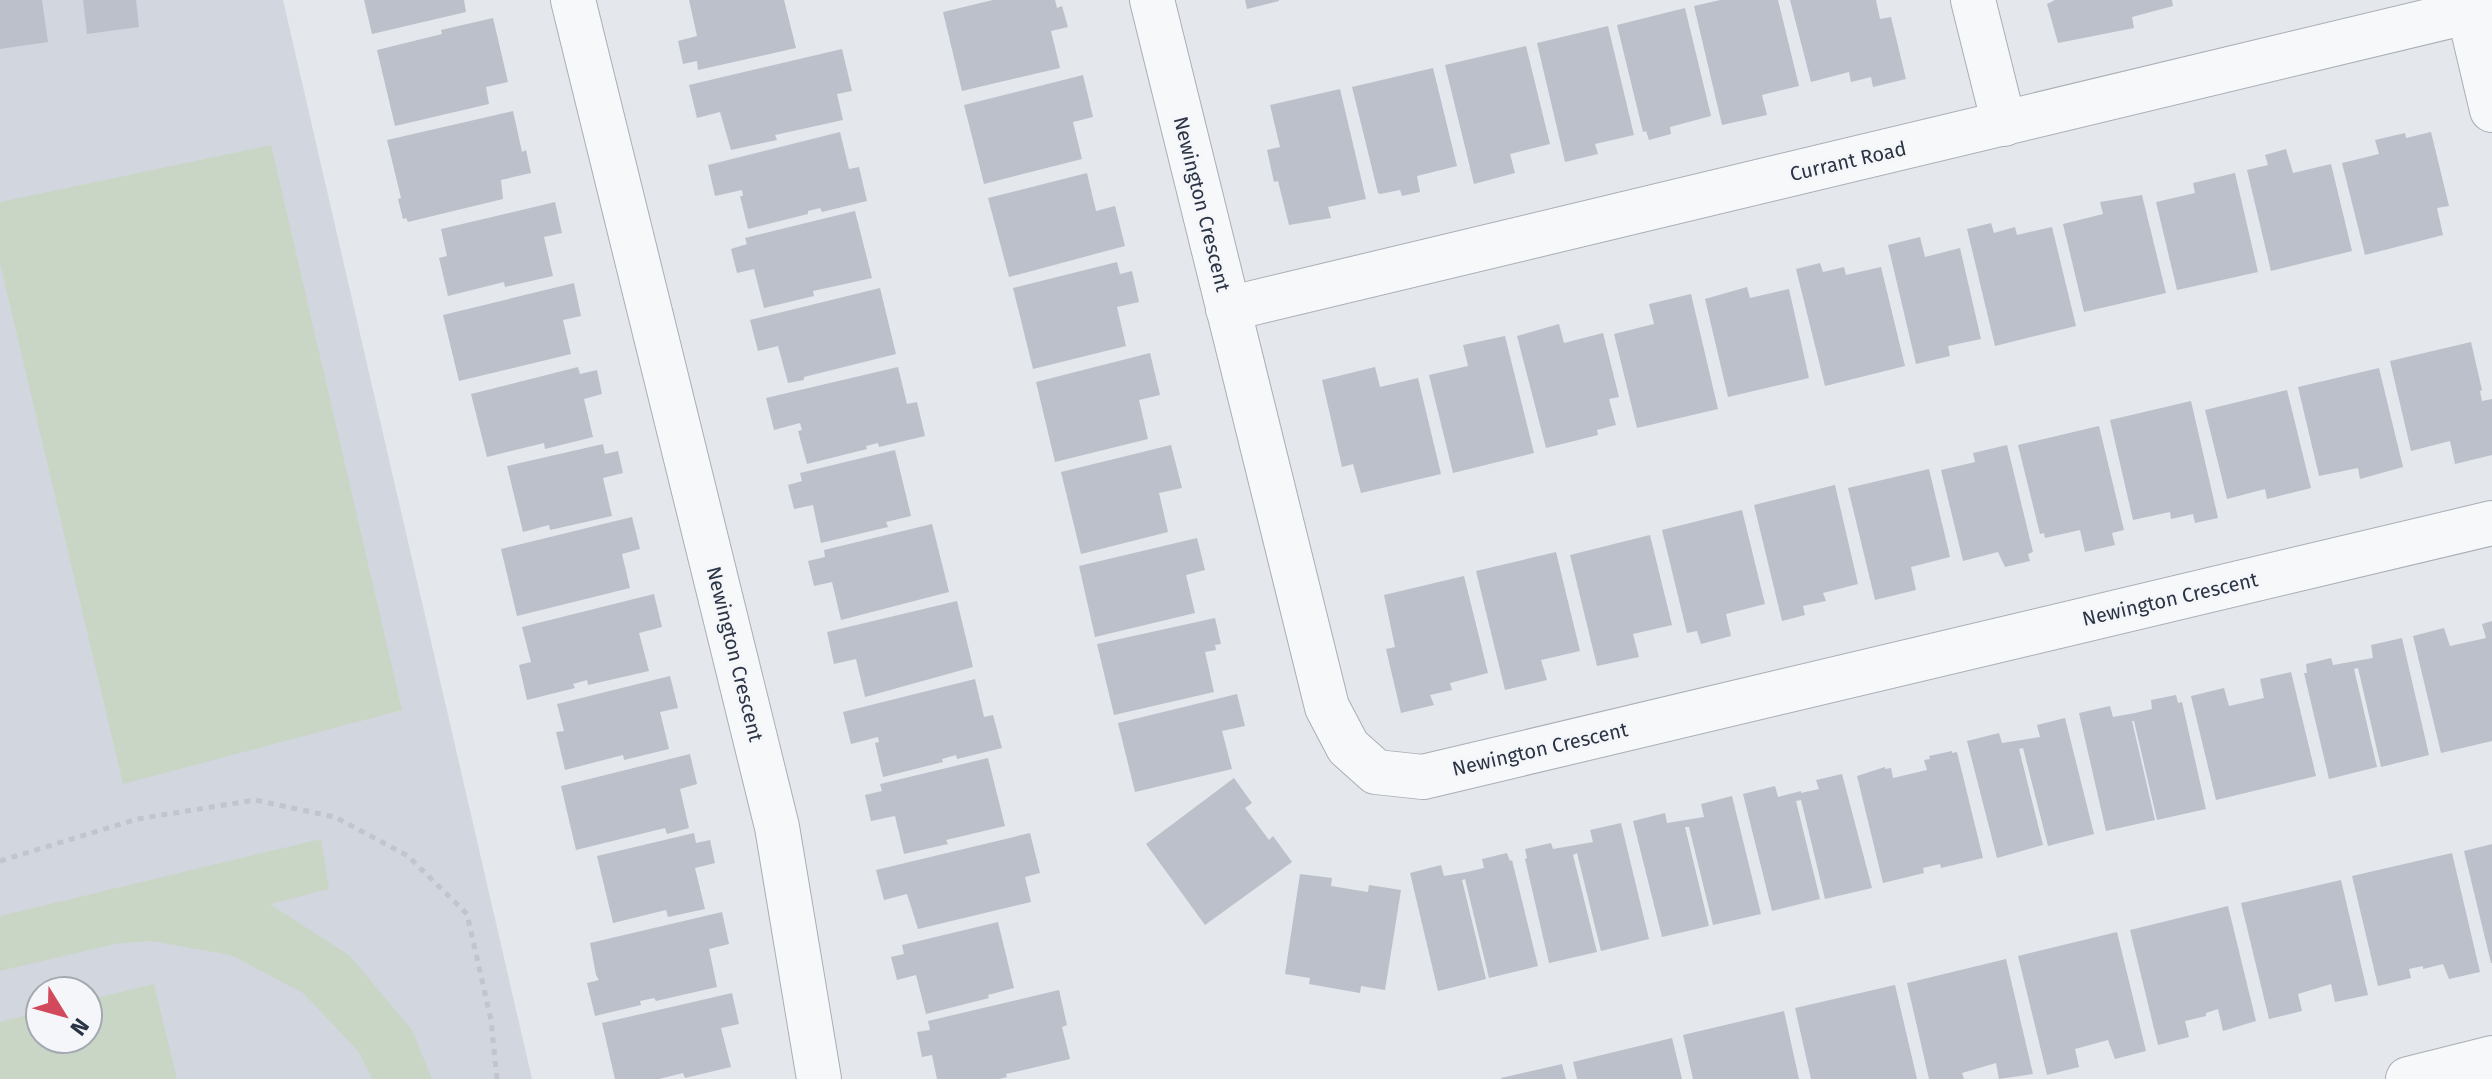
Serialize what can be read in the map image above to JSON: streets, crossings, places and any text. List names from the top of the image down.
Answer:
{
  "streets": {
    "street": ["Currant Road", "Newington Crescent"]
  },
  "crossings": [
    ["Currant Road", "Newington Crescent"]
  ],
  "north": "bottom right"
}
